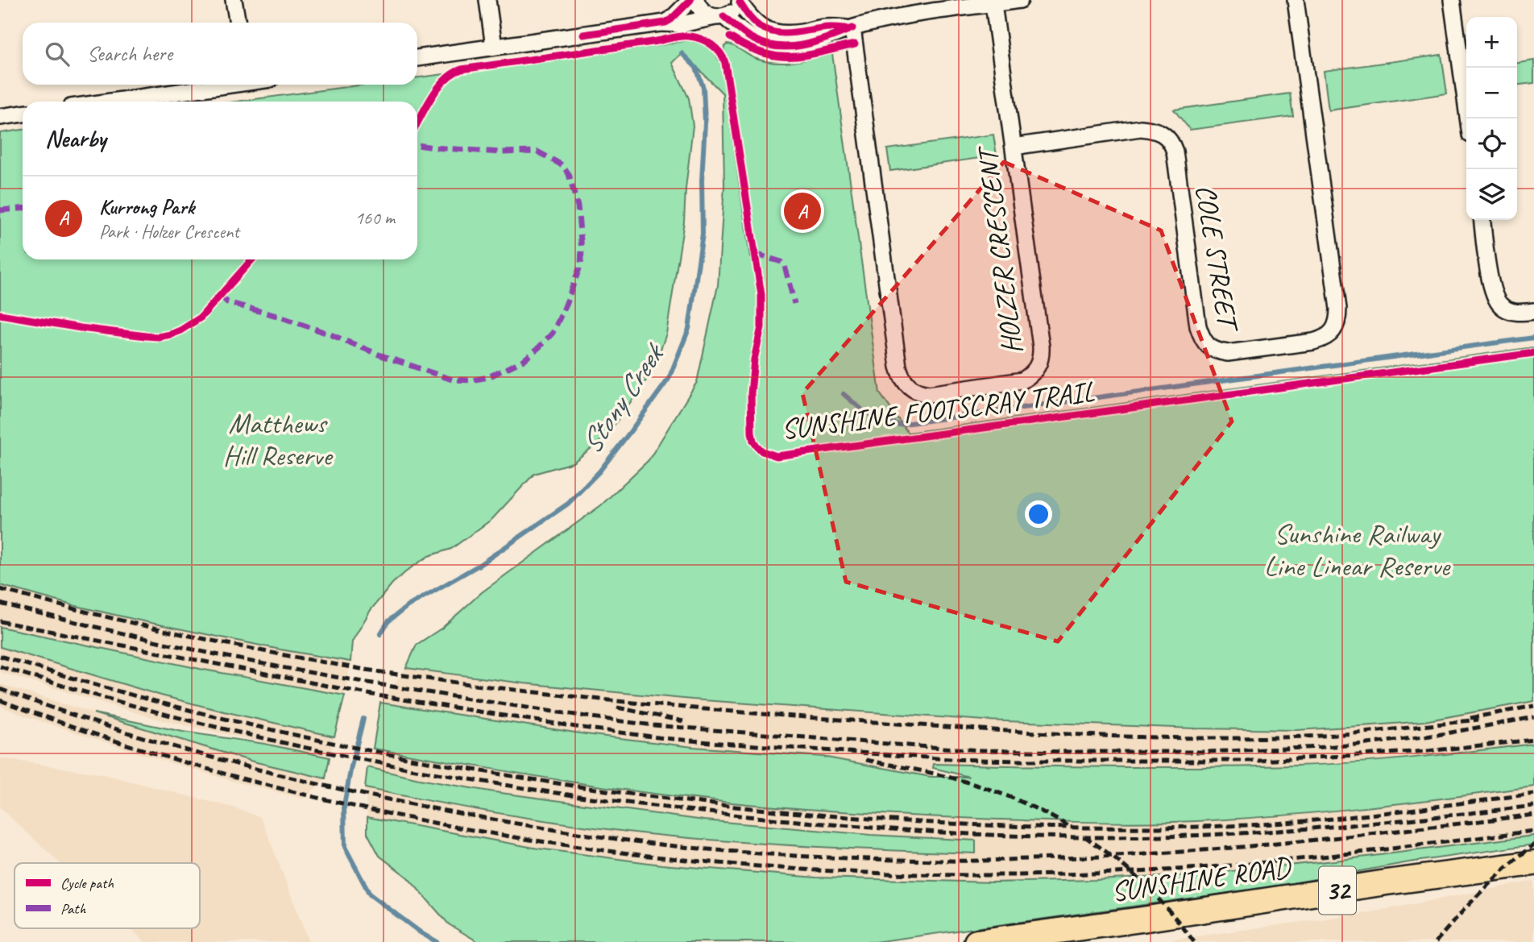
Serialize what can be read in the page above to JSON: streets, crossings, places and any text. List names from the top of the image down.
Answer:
{
  "streets": {
    "main road": ["SUNSHINE ROAD", "32"],
    "street": ["HOLZER CRESCENT", "COLE STREET"],
    "cycle path": ["SUNSHINE FOOTSCRAY TRAIL"]
  },
  "crossings": [
    ["HOLZER CRESCENT", "COLE STREET"]
  ],
  "water": ["Stony Creek"],
  "parks": ["Matthews Hill Reserve", "Sunshine Railway Line Linear Reserve"],
  "legend": ["Cycle path", "Path"],
  "page": {
    "map_buttons": ["+", "−"],
    "search": "Search here",
    "heading": "Nearby",
    "list": [
      {
        "mark": "A",
        "name": "Kurrong Park",
        "note": "Park · Holzer Crescent",
        "value": "160 m"
      }
    ],
    "pins": "A"
  }
}
